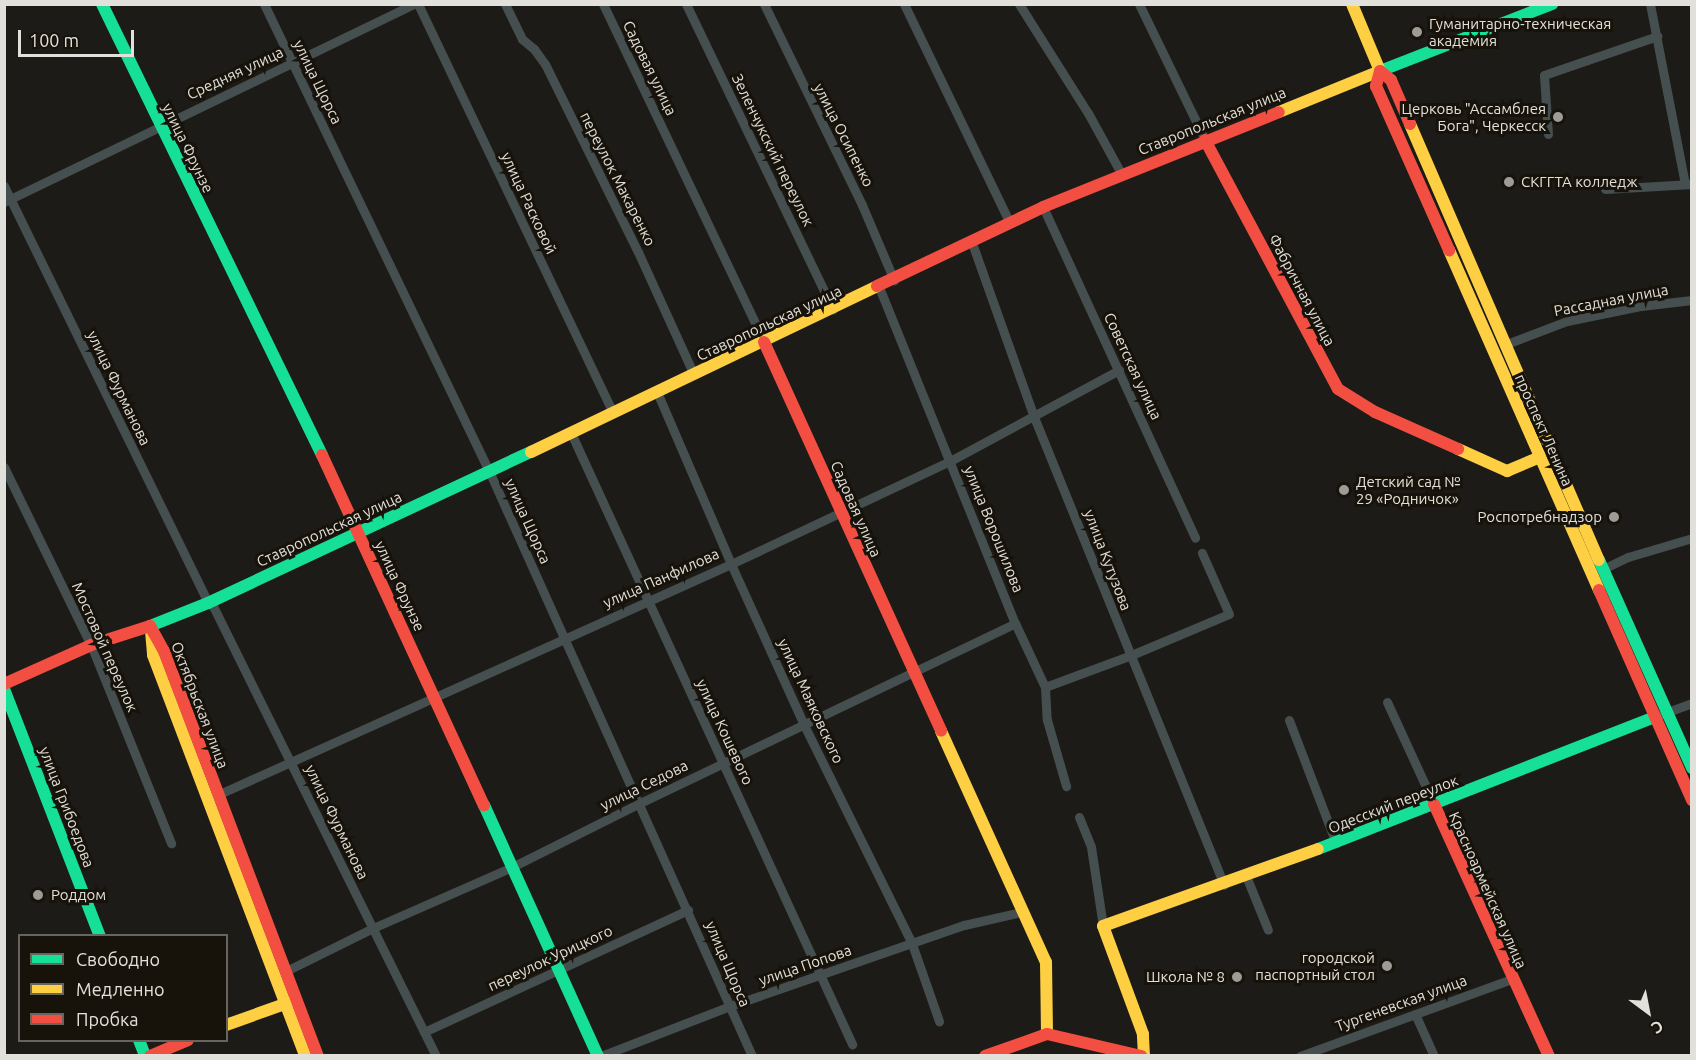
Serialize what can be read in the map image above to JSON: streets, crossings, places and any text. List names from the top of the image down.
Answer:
{
  "streets": {
    "main road": [
      "Садовая улица",
      "Ставропольская улица",
      "улица Фрунзе",
      "Фабричная улица",
      "проспект Ленина",
      "Октябрьская улица",
      "Одесский переулок",
      "улица Грибоедова",
      "Красноармейская улица"
    ],
    "street": [
      "Средняя улица",
      "улица Щорса",
      "улица Осипенко",
      "Зеленчукский переулок",
      "переулок Макаренко",
      "улица Расковой",
      "Рассадная улица",
      "Советская улица",
      "улица Фурманова",
      "улица Ворошилова",
      "улица Кутузова",
      "улица Панфилова",
      "Мостовой переулок",
      "улица Маяковского",
      "улица Кошевого",
      "улица Седова",
      "переулок Урицкого",
      "улица Попова",
      "Тургеневская улица"
    ]
  },
  "crossings": [
    ["Садовая улица", "Ставропольская улица"],
    ["Садовая улица", "улица Панфилова"],
    ["Садовая улица", "улица Седова"],
    ["Садовая улица", "улица Попова"],
    ["Средняя улица", "улица Щорса"],
    ["Средняя улица", "улица Фрунзе"],
    ["Средняя улица", "улица Расковой"],
    ["Средняя улица", "улица Фурманова"],
    ["улица Щорса", "Ставропольская улица"],
    ["улица Щорса", "улица Панфилова"],
    ["улица Щорса", "улица Седова"],
    ["улица Щорса", "переулок Урицкого"],
    ["улица Щорса", "улица Попова"],
    ["Ставропольская улица", "улица Осипенко"],
    ["Ставропольская улица", "улица Фрунзе"],
    ["Ставропольская улица", "Зеленчукский переулок"],
    ["Ставропольская улица", "переулок Макаренко"],
    ["Ставропольская улица", "улица Расковой"],
    ["Ставропольская улица", "Фабричная улица"],
    ["Ставропольская улица", "Советская улица"],
    ["Ставропольская улица", "улица Фурманова"],
    ["Ставропольская улица", "проспект Ленина"],
    ["Ставропольская улица", "улица Ворошилова"],
    ["Ставропольская улица", "улица Кутузова"],
    ["Ставропольская улица", "Мостовой переулок"],
    ["Ставропольская улица", "улица Маяковского"],
    ["Ставропольская улица", "Октябрьская улица"],
    ["Ставропольская улица", "улица Кошевого"],
    ["улица Фрунзе", "улица Панфилова"],
    ["улица Фрунзе", "улица Седова"],
    ["улица Фрунзе", "переулок Урицкого"],
    ["улица Фрунзе", "улица Попова"],
    ["Фабричная улица", "проспект Ленина"],
    ["Рассадная улица", "проспект Ленина"],
    ["Советская улица", "улица Панфилова"],
    ["улица Фурманова", "улица Панфилова"],
    ["улица Фурманова", "улица Седова"],
    ["улица Фурманова", "переулок Урицкого"],
    ["проспект Ленина", "Одесский переулок"],
    ["улица Ворошилова", "улица Панфилова"],
    ["улица Ворошилова", "улица Седова"],
    ["улица Кутузова", "улица Панфилова"],
    ["улица Кутузова", "Одесский переулок"],
    ["улица Панфилова", "улица Маяковского"],
    ["улица Панфилова", "Октябрьская улица"],
    ["улица Панфилова", "улица Кошевого"],
    ["улица Маяковского", "улица Седова"],
    ["улица Маяковского", "улица Попова"],
    ["Октябрьская улица", "улица Седова"],
    ["улица Кошевого", "улица Седова"],
    ["улица Кошевого", "улица Попова"],
    ["Одесский переулок", "Красноармейская улица"],
    ["Красноармейская улица", "Тургеневская улица"]
  ],
  "places": [
    "Гуманитарно-техническая академия",
    "Церковь \"Ассамблея Бога\", Черкесск",
    "СКГГТА колледж",
    "Детский сад № 29 «Родничок»",
    "Роспотребнадзор",
    "Роддом",
    "городской паспортный стол",
    "Школа № 8"
  ],
  "legend": ["Свободно", "Медленно", "Пробка"],
  "scale_bar": "100 m",
  "north": "bottom right"
}
